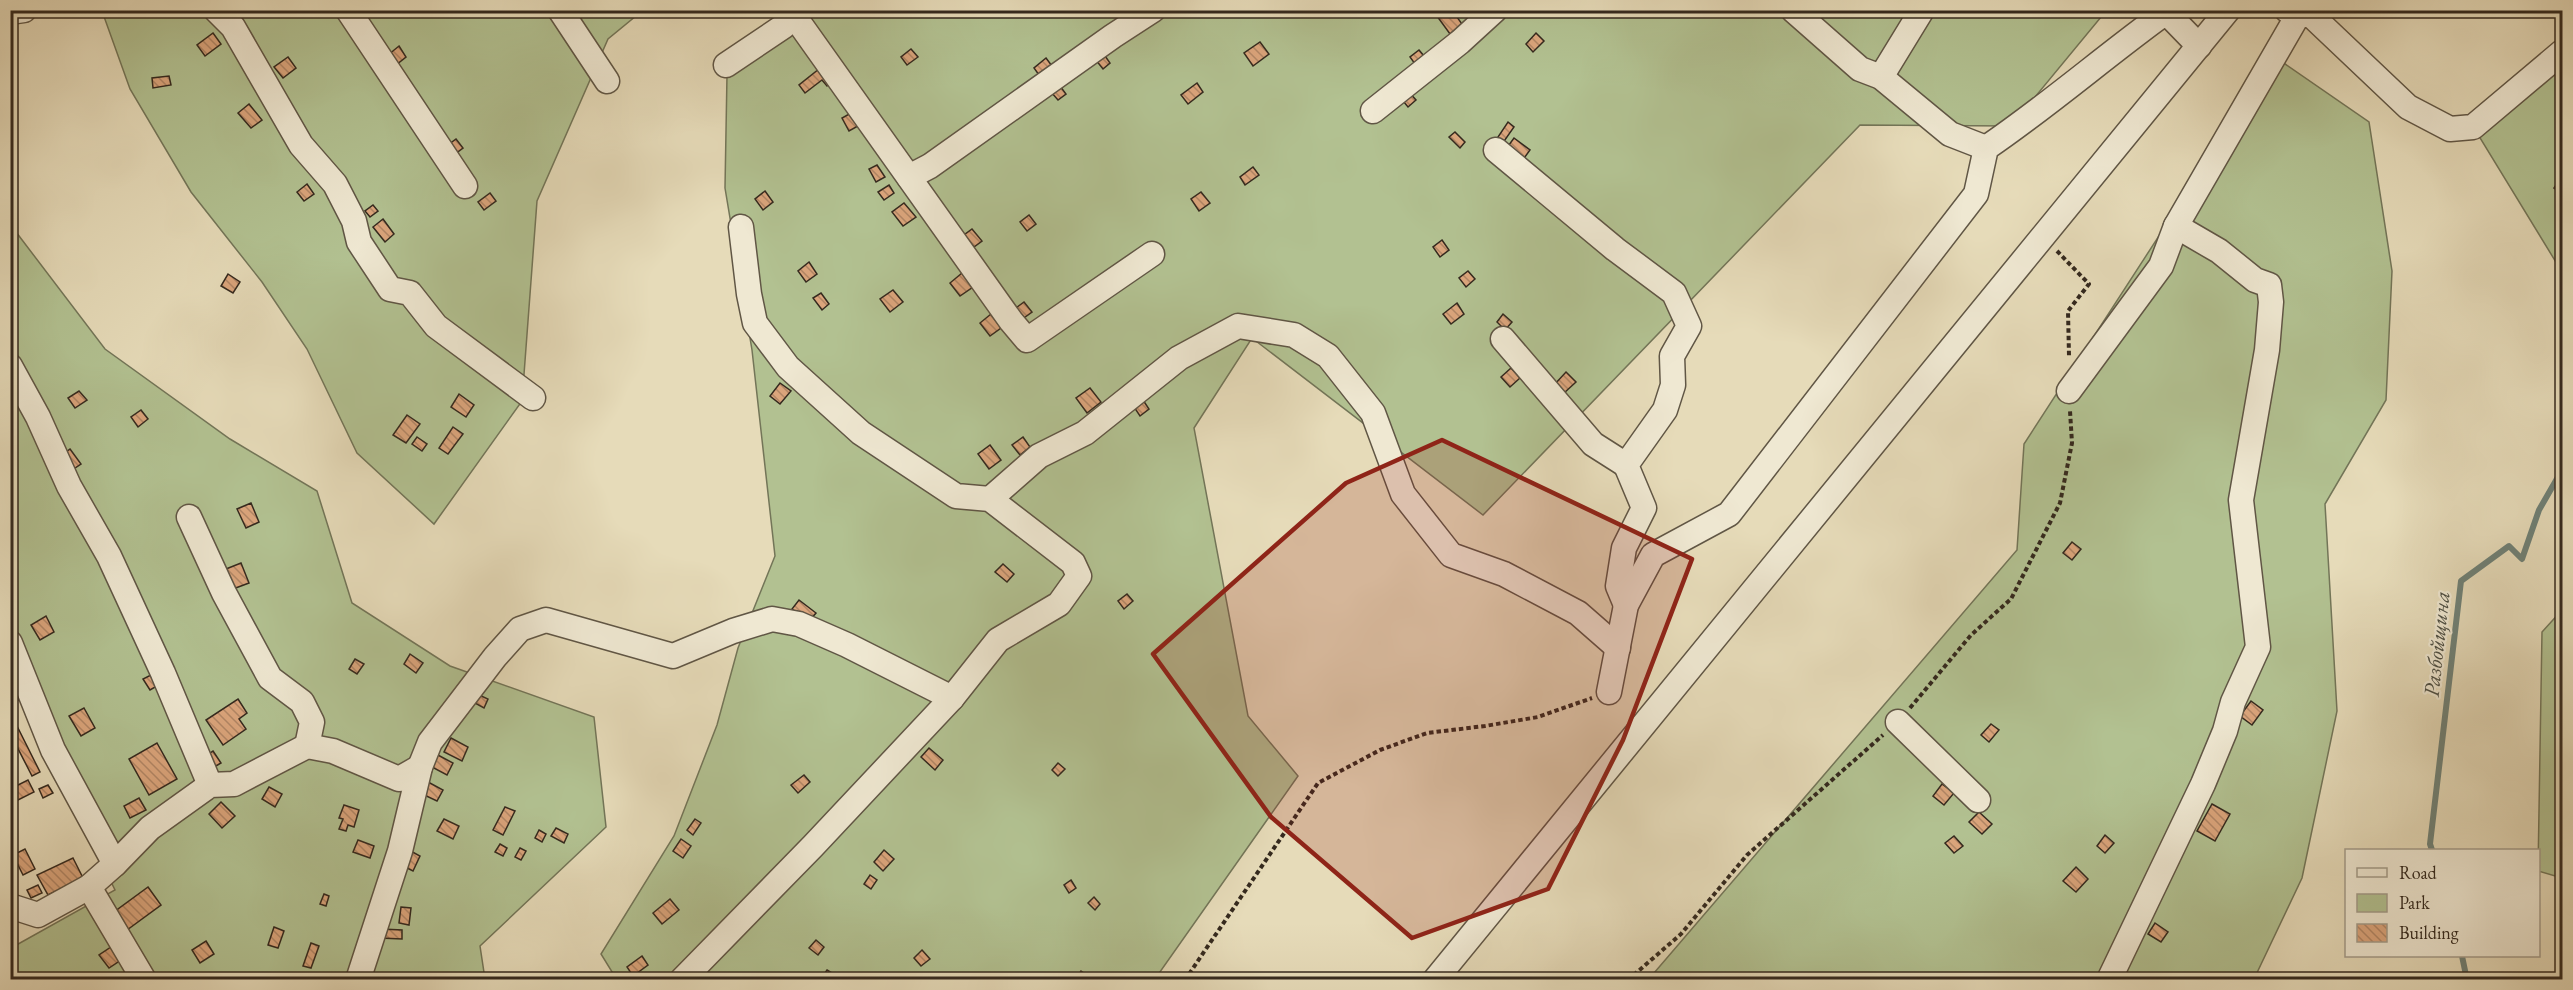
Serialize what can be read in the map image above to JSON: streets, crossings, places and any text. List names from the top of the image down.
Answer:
{
  "water": ["Разбойщина"],
  "legend": ["Road", "Park", "Building"]
}
